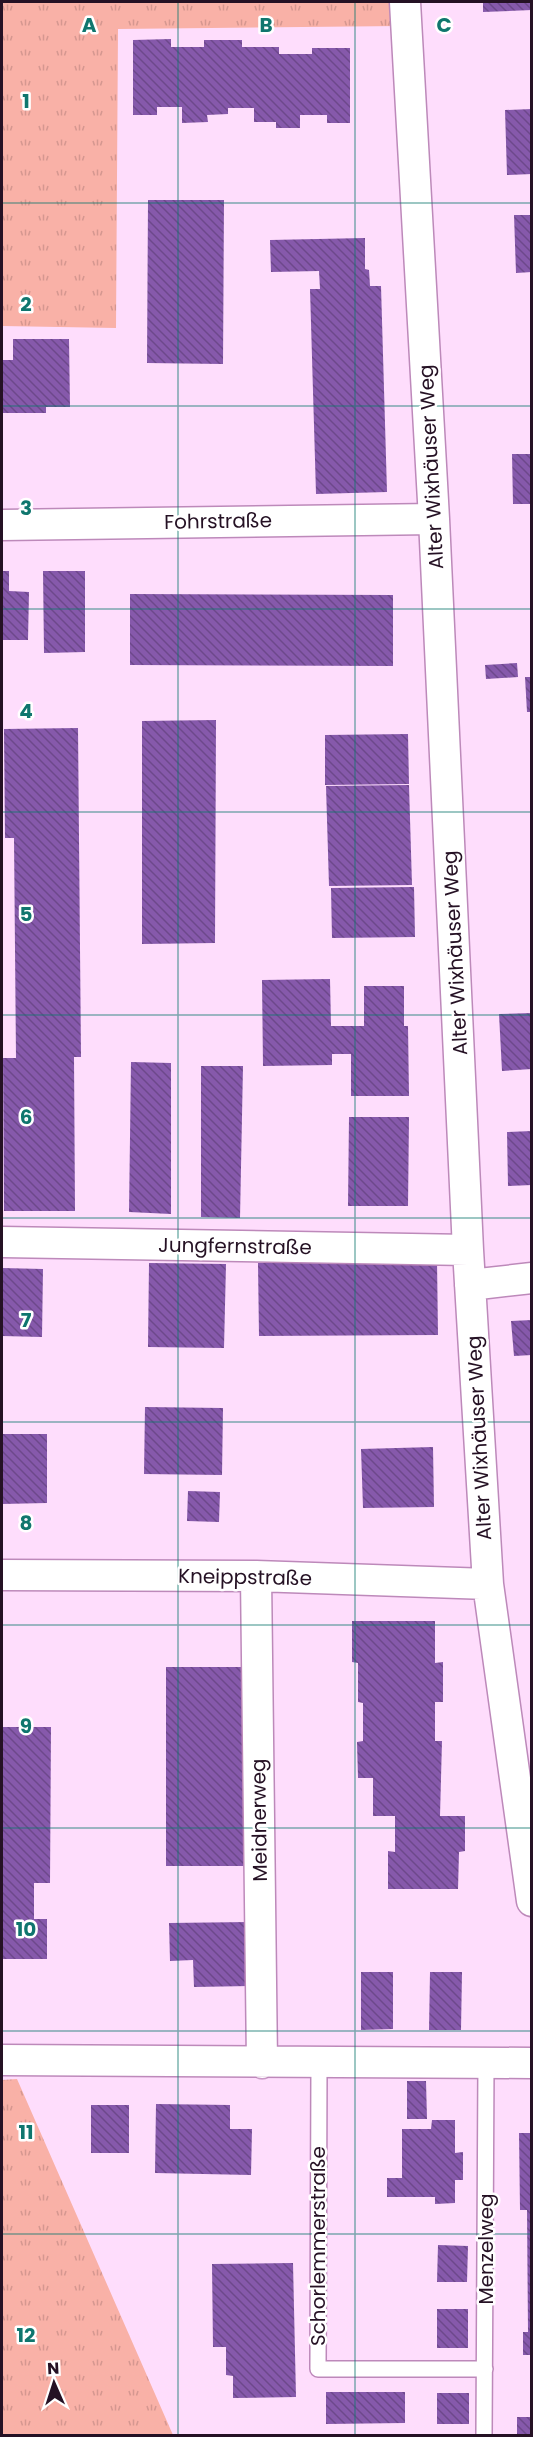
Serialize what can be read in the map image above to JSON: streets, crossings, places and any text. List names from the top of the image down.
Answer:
{
  "streets": {
    "street": [
      "Alter Wixhäuser Weg",
      "Fohrstraße",
      "Jungfernstraße",
      "Kneippstraße",
      "Meidnerweg"
    ],
    "lane": ["Schorlemmerstraße", "Menzelweg"]
  },
  "crossings": [
    ["Alter Wixhäuser Weg", "Fohrstraße"],
    ["Alter Wixhäuser Weg", "Jungfernstraße"],
    ["Alter Wixhäuser Weg", "Kneippstraße"],
    ["Kneippstraße", "Meidnerweg"],
    ["Schorlemmerstraße", "Menzelweg"]
  ],
  "north": "top",
  "grid": {
    "columns": ["A", "B", "C"],
    "rows": [
      "1",
      "2",
      "3",
      "4",
      "5",
      "6",
      "7",
      "8",
      "9",
      "10",
      "11",
      "12"
    ]
  }
}
